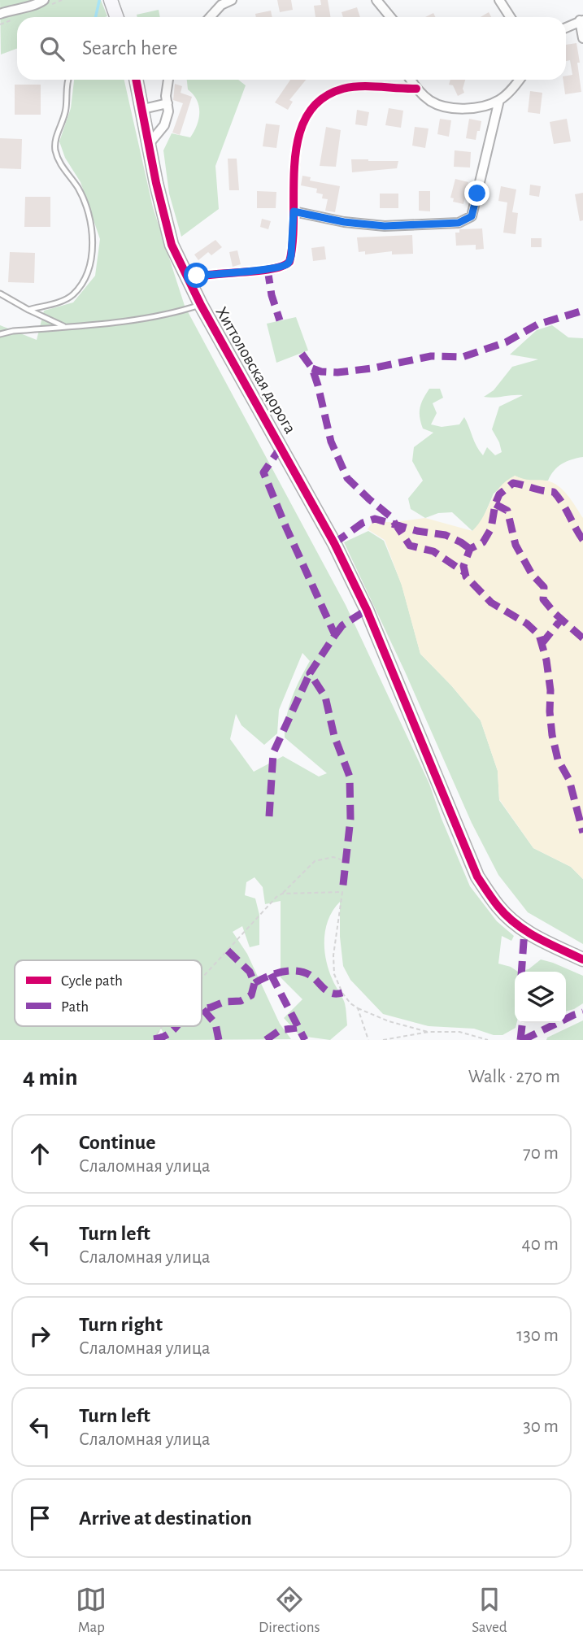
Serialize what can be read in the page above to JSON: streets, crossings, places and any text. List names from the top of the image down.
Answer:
{
  "streets": {
    "street": ["Хиттоловская дорога"]
  },
  "legend": ["Cycle path", "Path"],
  "page": {
    "search": "Search here",
    "heading": ["4 min", "Walk · 270 m"],
    "list": [
      ["Continue", "Слаломная улица", "70 m"],
      ["Turn left", "Слаломная улица", "40 m"],
      ["Turn right", "Слаломная улица", "130 m"],
      ["Turn left", "Слаломная улица", "30 m"],
      "Arrive at destination"
    ],
    "nav": ["Map", "Directions", "Saved"]
  }
}
